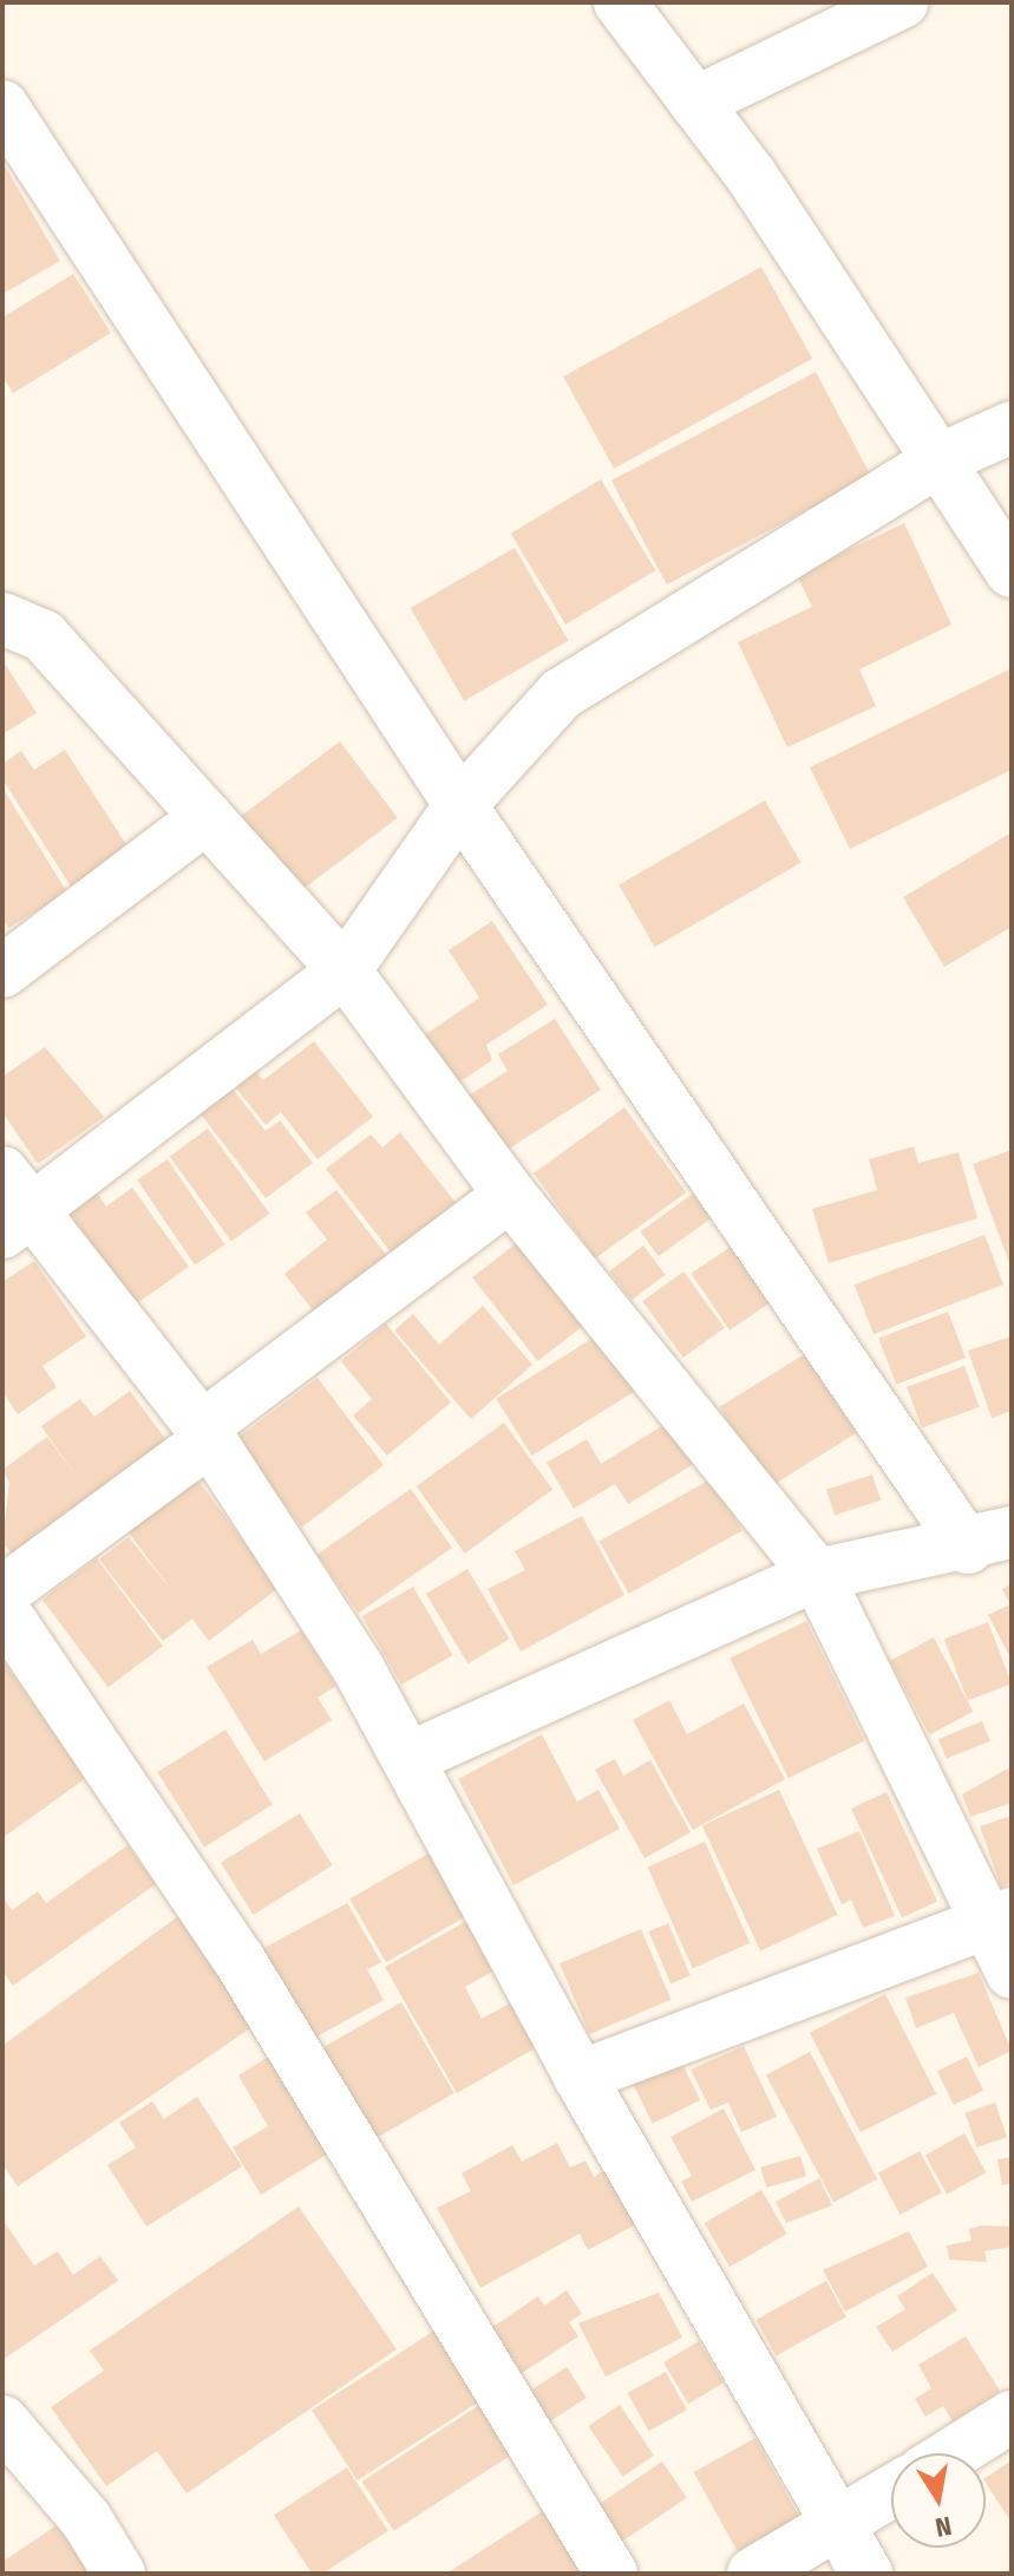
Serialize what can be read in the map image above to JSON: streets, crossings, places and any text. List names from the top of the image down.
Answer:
{
  "north": "bottom"
}
